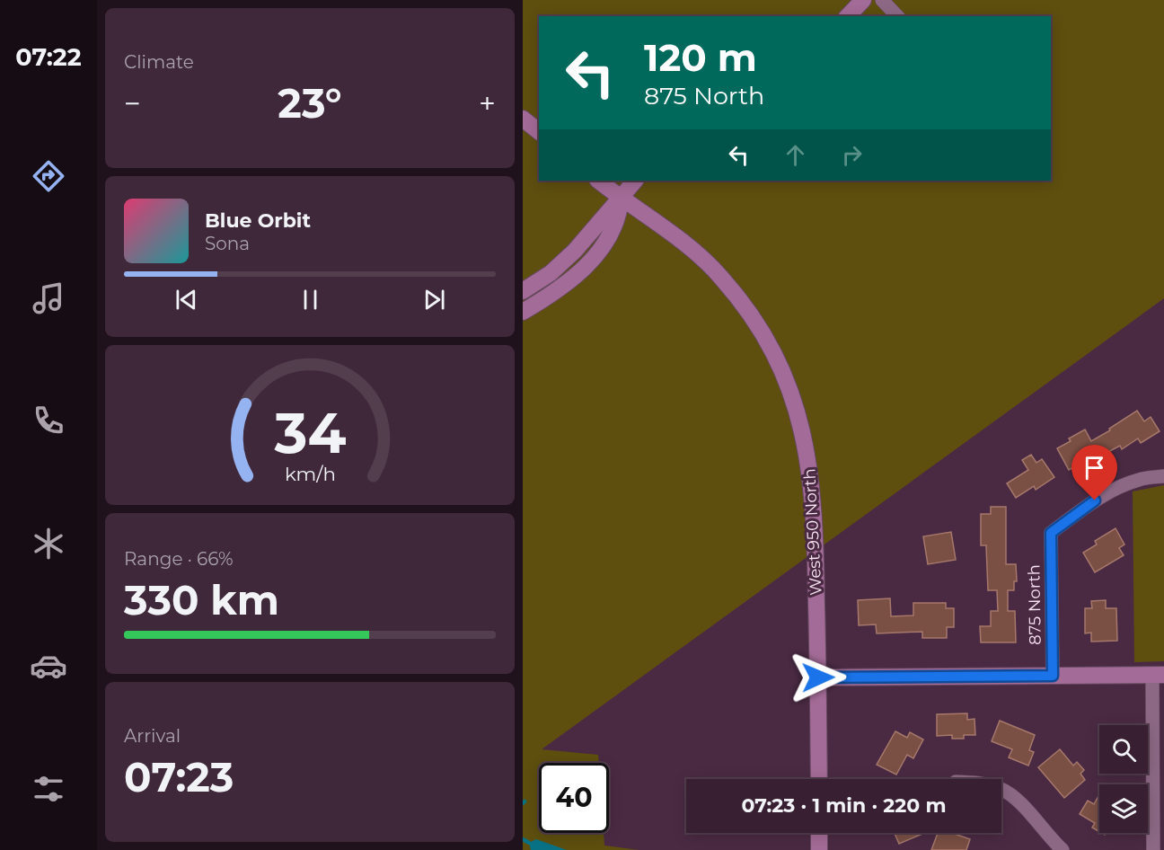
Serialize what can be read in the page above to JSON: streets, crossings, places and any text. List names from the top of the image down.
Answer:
{
  "streets": {
    "main road": ["West 950 North"],
    "street": ["875 North"]
  },
  "page": {
    "tabs": "07:22",
    "tile": [
      "Climate",
      ["Range · 66%", "330 km"],
      ["Arrival", "07:23"]
    ],
    "turn": ["120 m", "875 North"],
    "heat": ["−", "23°", "+"],
    "song": ["Blue Orbit", "Sona"],
    "limit": "40",
    "trip": "07:23 · 1 min · 220 m",
    "gauge": ["34", "km/h"]
  }
}
